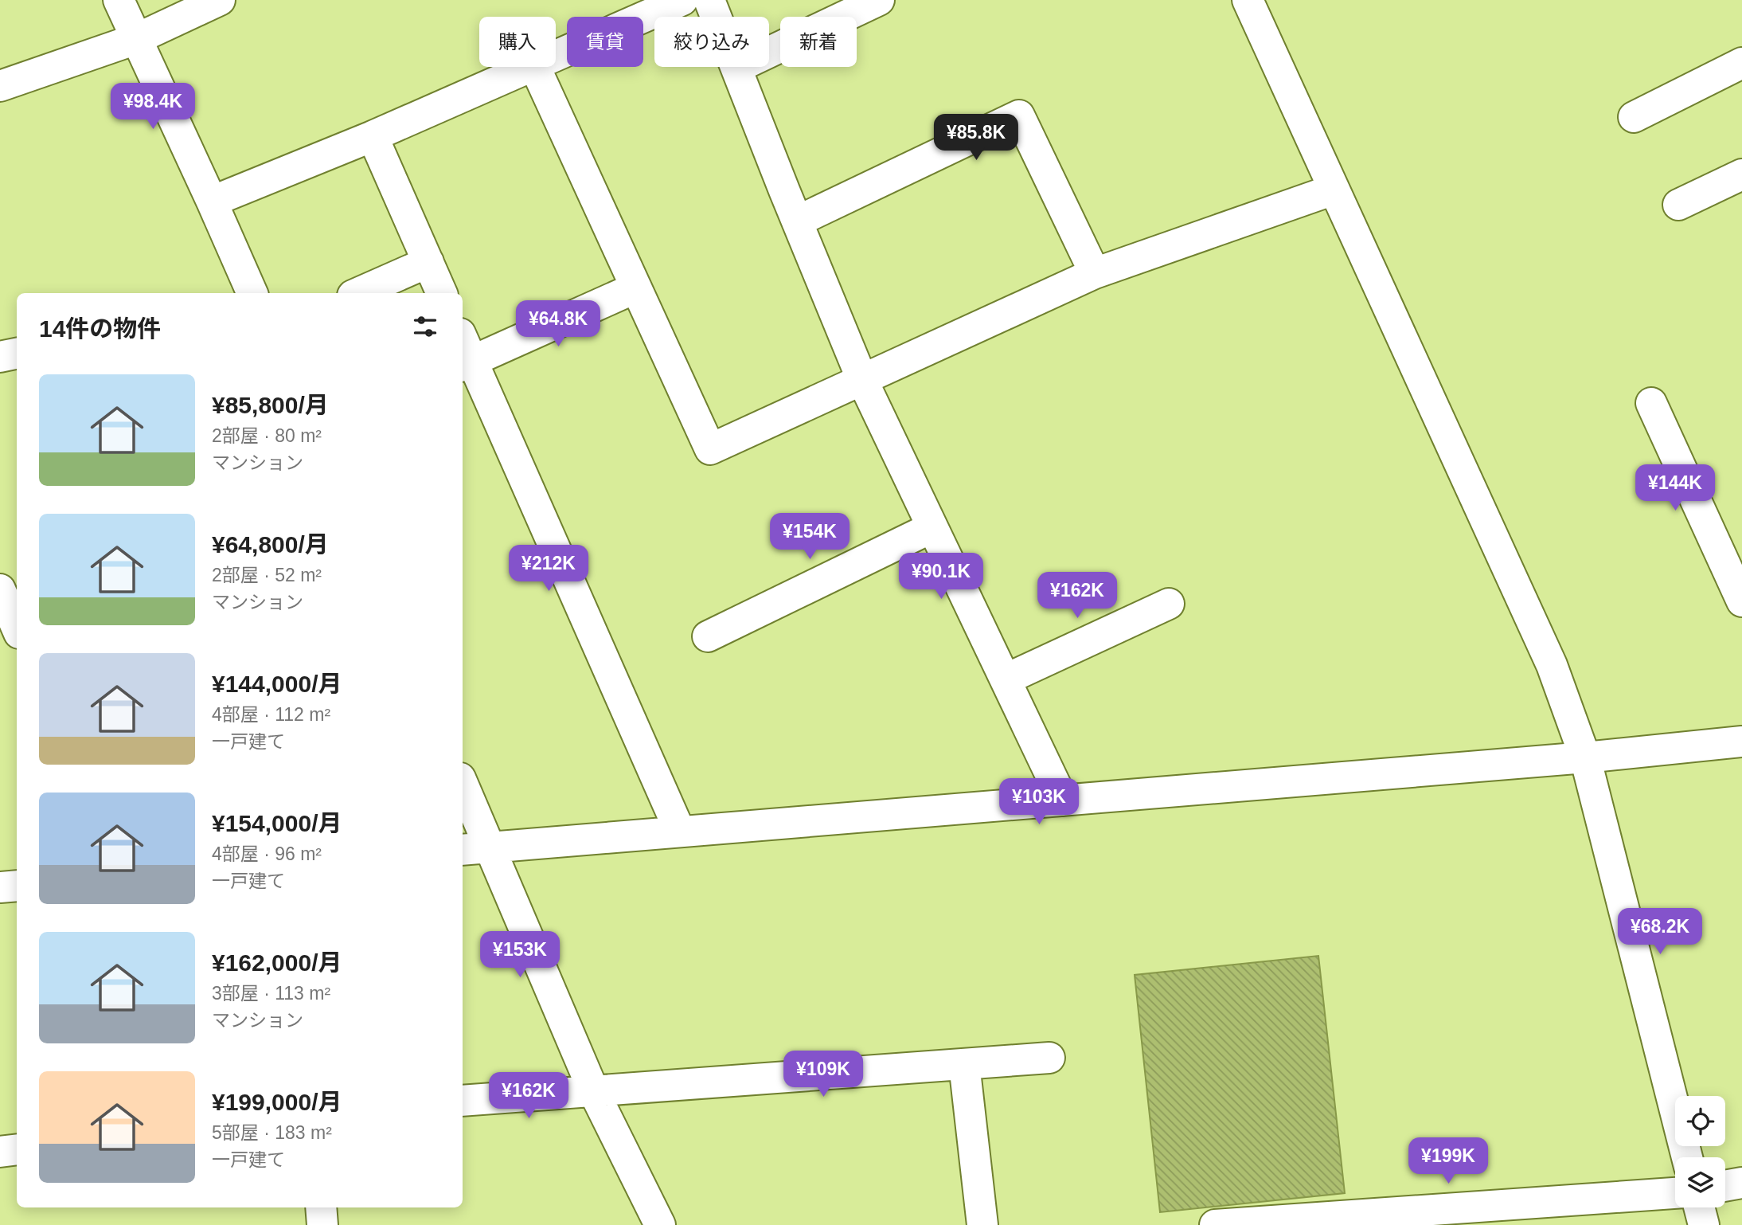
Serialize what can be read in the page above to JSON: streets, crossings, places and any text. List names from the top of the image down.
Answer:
{
  "page": {
    "chip": [
      "購入",
      "賃貸",
      "絞り込み",
      "新着"
    ],
    "price": [
      "¥98.4K",
      "¥85.8K",
      "¥64.8K",
      "¥144K",
      "¥154K",
      "¥212K",
      "¥90.1K",
      "¥162K",
      "¥103K",
      "¥68.2K",
      "¥153K",
      "¥109K",
      "¥162K",
      "¥199K"
    ],
    "heading": "14件の物件",
    "list": [
      {
        "name": "¥85,800/月",
        "note": "2部屋 · 80 m² · マンション"
      },
      {
        "name": "¥64,800/月",
        "note": "2部屋 · 52 m² · マンション"
      },
      {
        "name": "¥144,000/月",
        "note": "4部屋 · 112 m² · 一戸建て"
      },
      {
        "name": "¥154,000/月",
        "note": "4部屋 · 96 m² · 一戸建て"
      },
      {
        "name": "¥162,000/月",
        "note": "3部屋 · 113 m² · マンション"
      },
      {
        "name": "¥199,000/月",
        "note": "5部屋 · 183 m² · 一戸建て"
      }
    ]
  }
}
